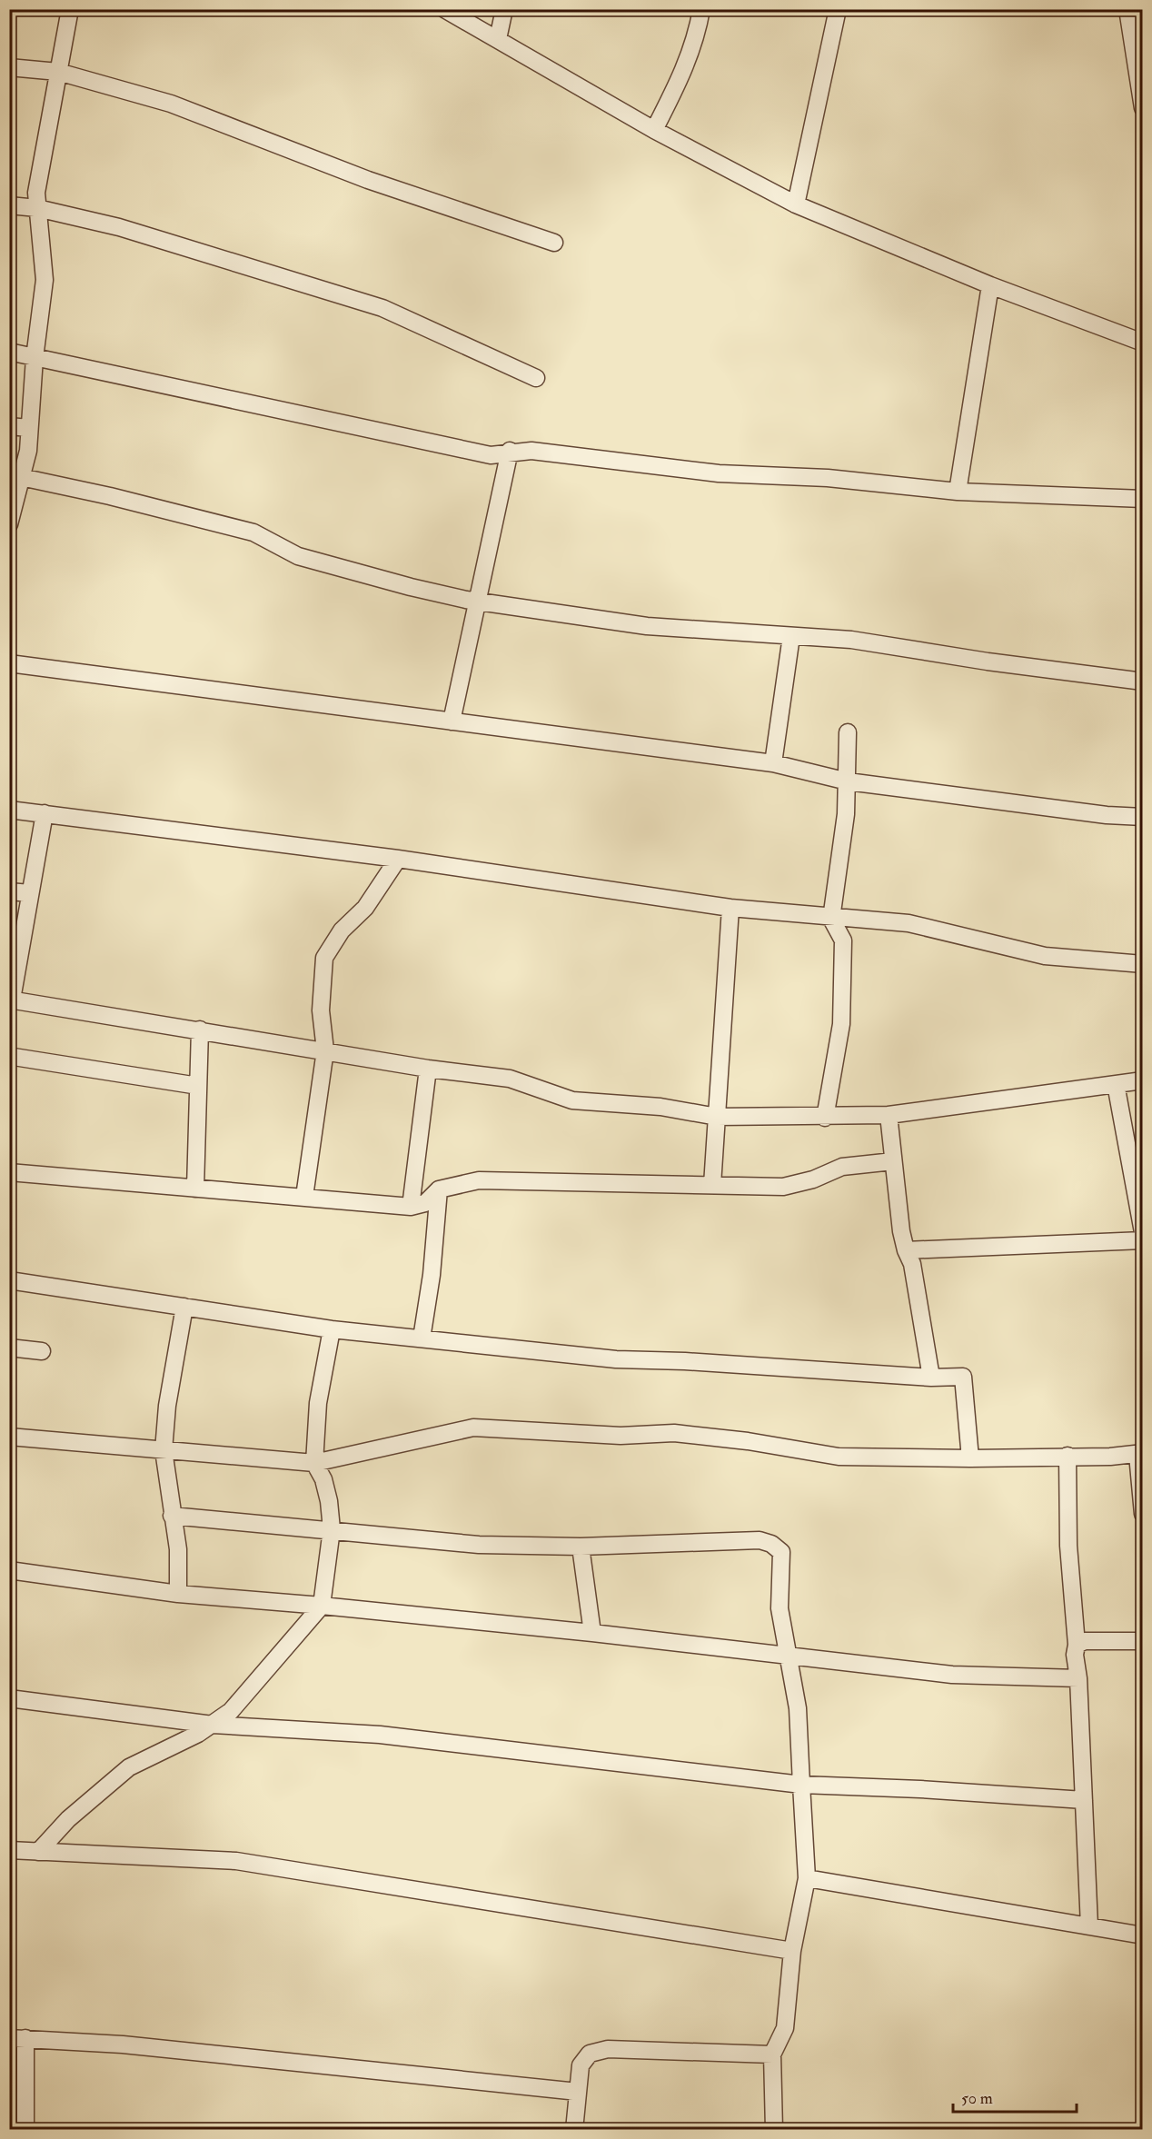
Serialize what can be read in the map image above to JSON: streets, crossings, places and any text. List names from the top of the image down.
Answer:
{
  "scale_bar": "50 m"
}
